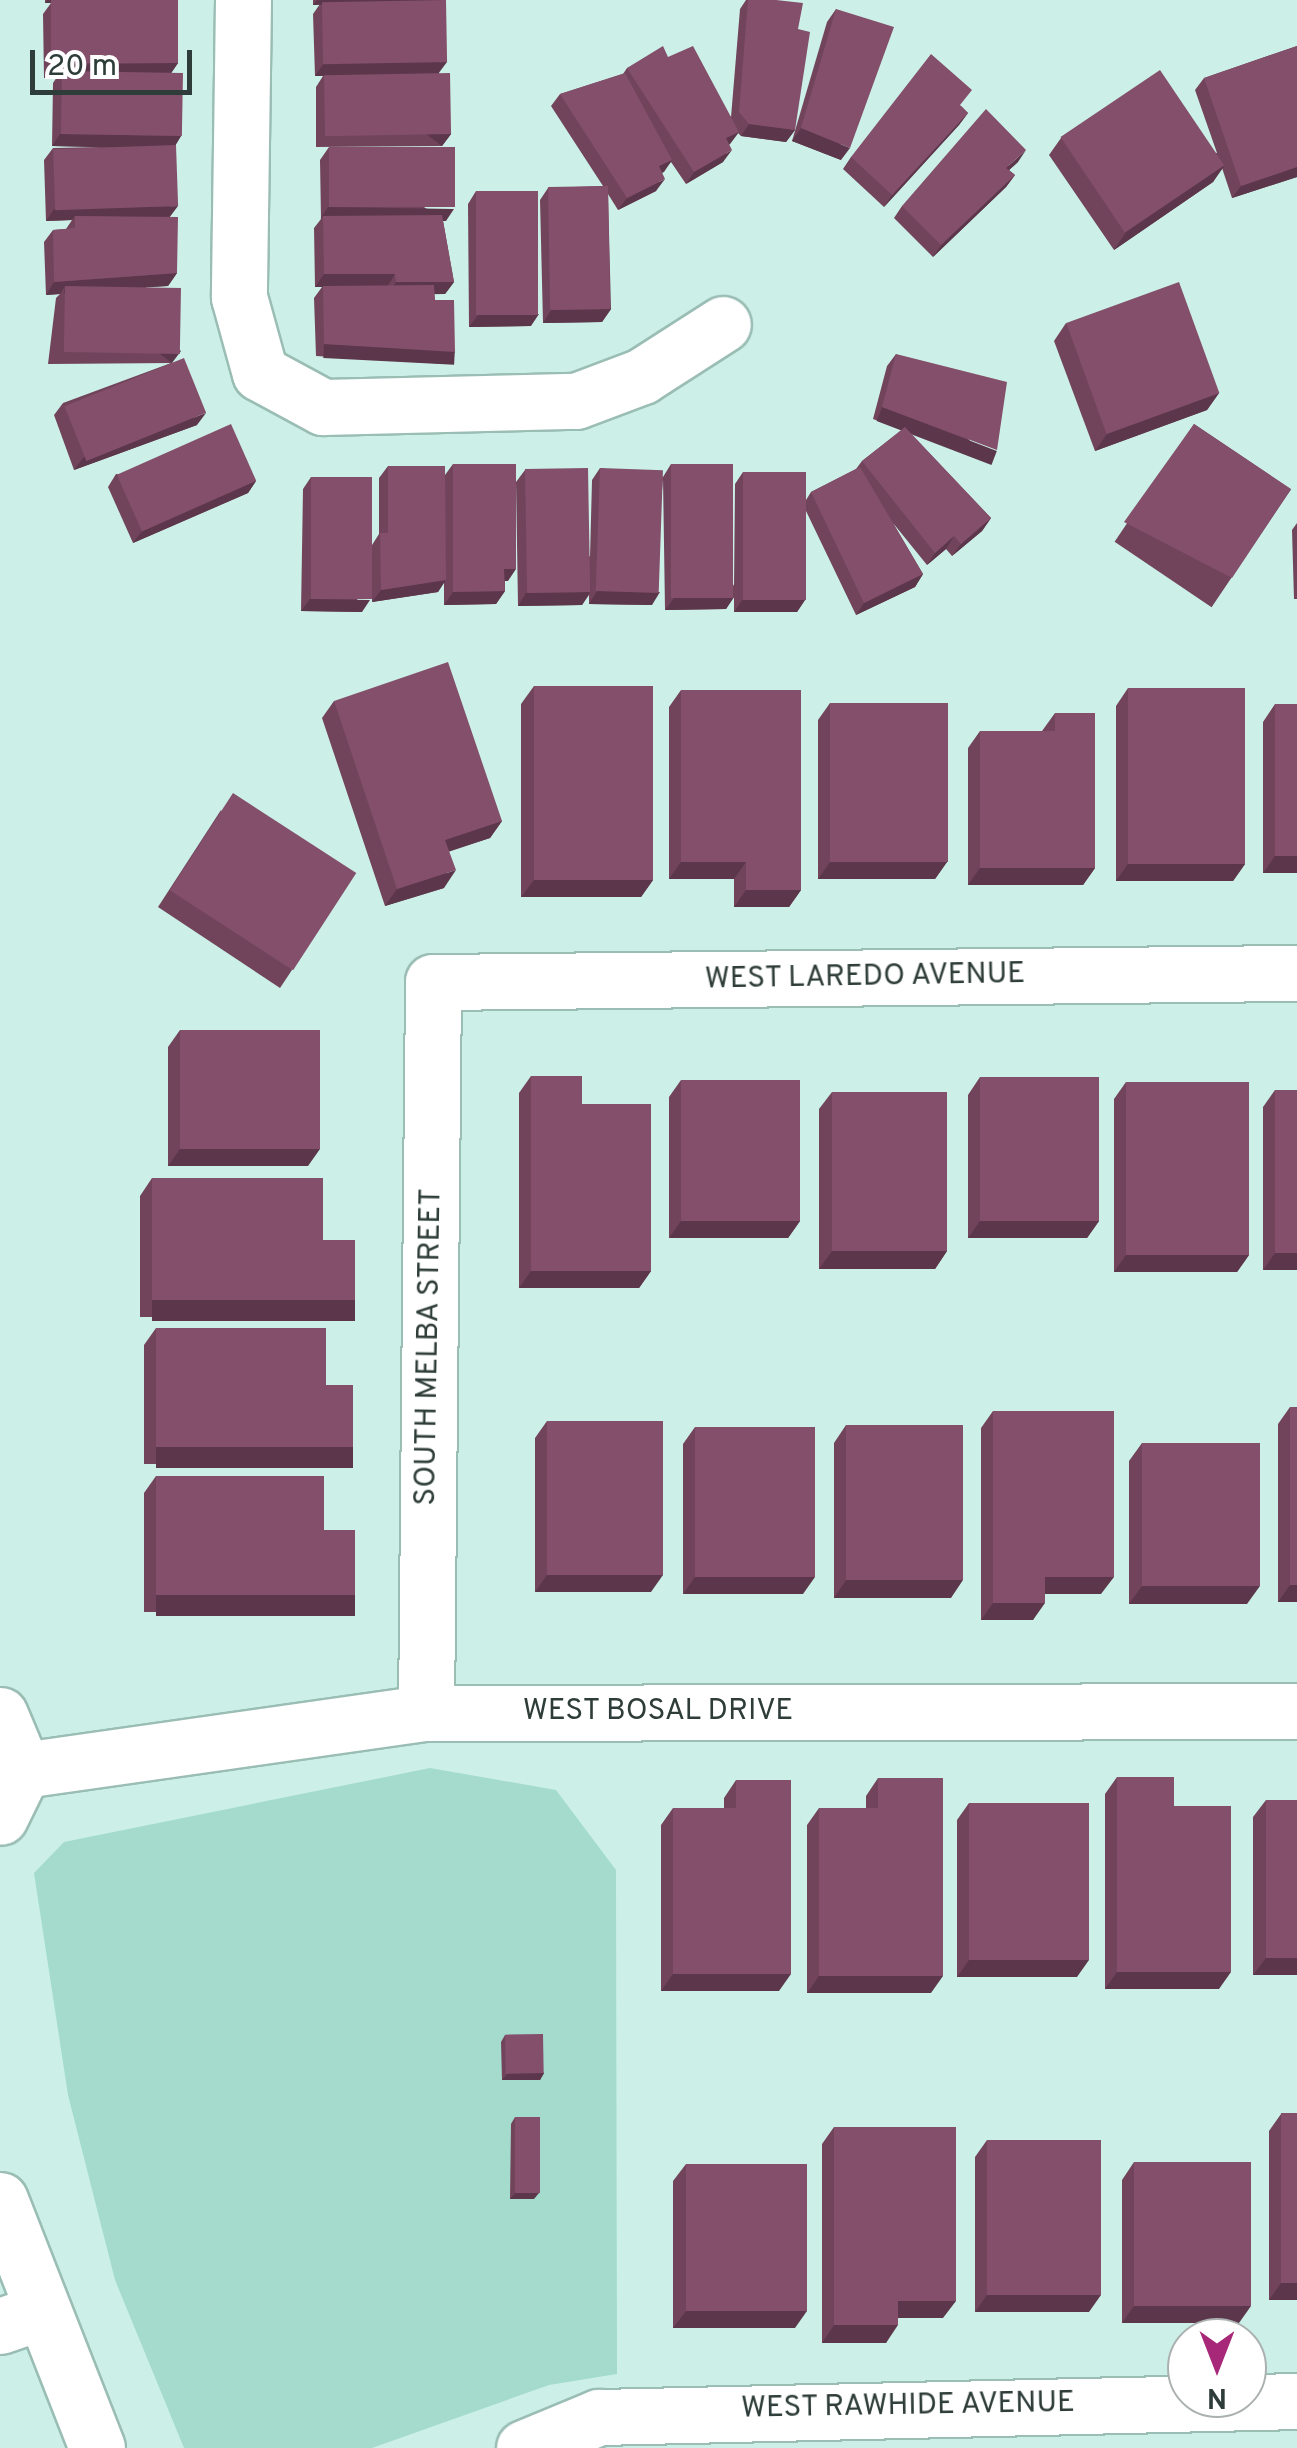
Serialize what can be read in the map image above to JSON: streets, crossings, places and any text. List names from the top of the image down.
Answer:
{
  "streets": {
    "street": [
      "WEST LAREDO AVENUE",
      "SOUTH MELBA STREET",
      "WEST BOSAL DRIVE",
      "WEST RAWHIDE AVENUE"
    ]
  },
  "crossings": [
    ["WEST LAREDO AVENUE", "SOUTH MELBA STREET"],
    ["SOUTH MELBA STREET", "WEST BOSAL DRIVE"]
  ],
  "scale_bar": "20 m",
  "north": "bottom"
}
